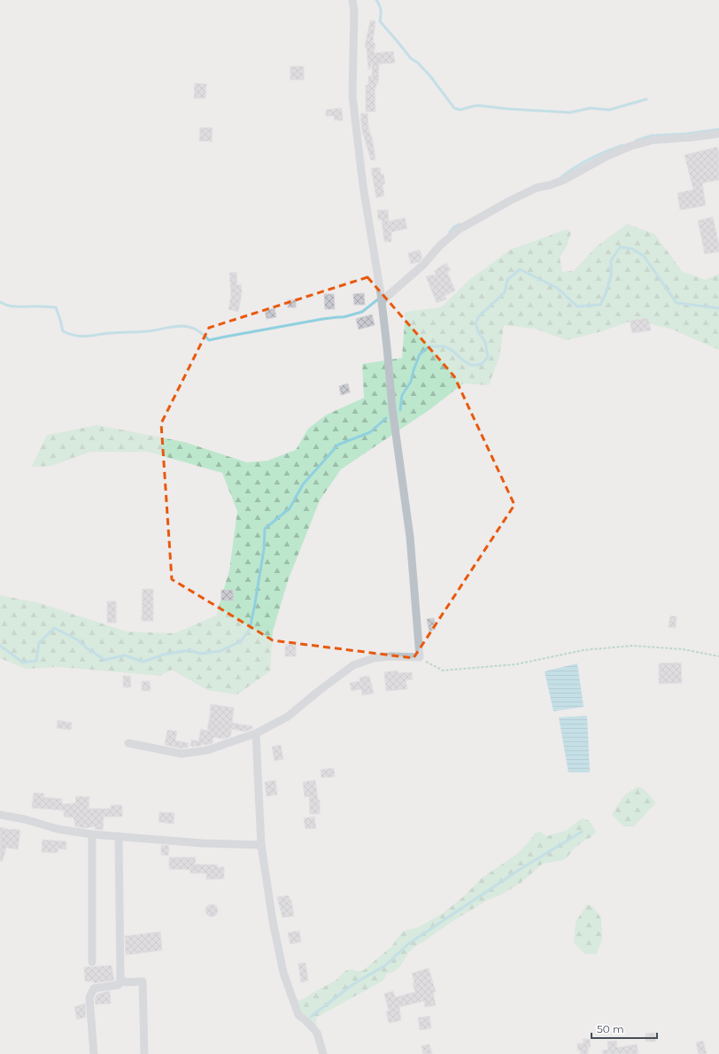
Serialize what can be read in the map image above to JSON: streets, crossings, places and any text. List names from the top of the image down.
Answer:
{
  "scale_bar": "50 m"
}
